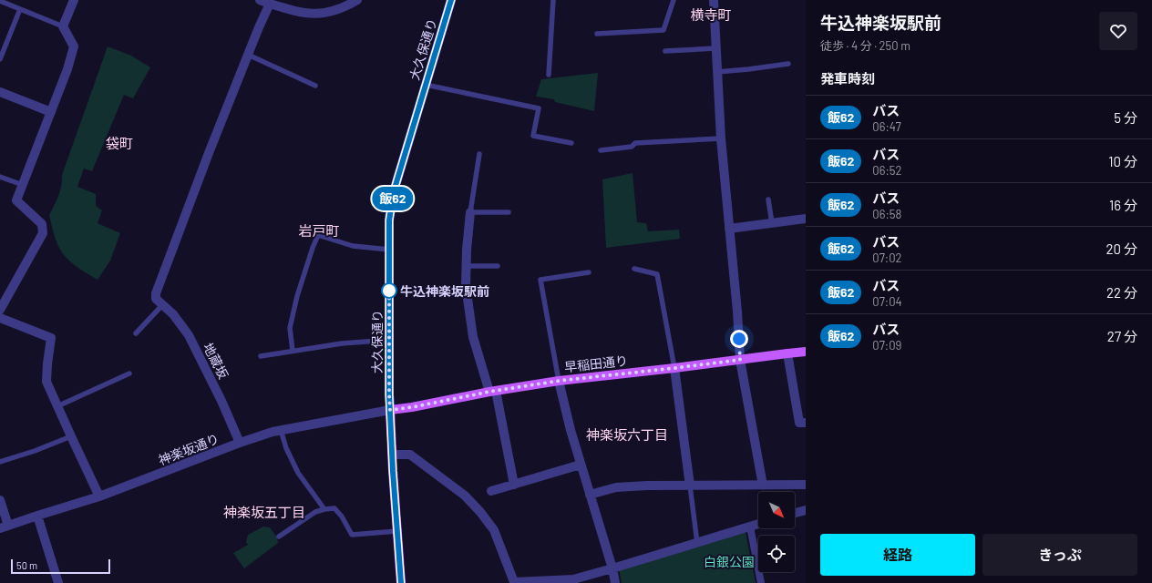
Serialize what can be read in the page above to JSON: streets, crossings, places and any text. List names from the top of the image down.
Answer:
{
  "streets": {
    "main road": ["大久保通り", "早稲田通り"],
    "street": ["地蔵坂", "神楽坂通り"]
  },
  "crossings": [
    ["大久保通り", "早稲田通り"],
    ["大久保通り", "神楽坂通り"],
    ["地蔵坂", "神楽坂通り"],
    ["早稲田通り", "神楽坂通り"]
  ],
  "districts": [
    "横寺町",
    "袋町",
    "岩戸町",
    "神楽坂六丁目",
    "神楽坂五丁目"
  ],
  "parks": ["白銀公園"],
  "places": ["牛込神楽坂駅前"],
  "lines": ["bus line 飯62"],
  "scale_bar": "50 m",
  "north": "bottom right",
  "page": {
    "on_map": "飯62",
    "heading": [
      ["牛込神楽坂駅前", "徒歩 · 4 分 · 250 m"],
      "発車時刻"
    ],
    "list": [
      {
        "mark": "飯62",
        "name": "バス",
        "note": "06:47",
        "value": "5 分"
      },
      {
        "mark": "飯62",
        "name": "バス",
        "note": "06:52",
        "value": "10 分"
      },
      {
        "mark": "飯62",
        "name": "バス",
        "note": "06:58",
        "value": "16 分"
      },
      {
        "mark": "飯62",
        "name": "バス",
        "note": "07:02",
        "value": "20 分"
      },
      {
        "mark": "飯62",
        "name": "バス",
        "note": "07:04",
        "value": "22 分"
      },
      {
        "mark": "飯62",
        "name": "バス",
        "note": "07:09",
        "value": "27 分"
      }
    ],
    "buttons": ["経路", "きっぷ"],
    "scale": "50 m"
  }
}
